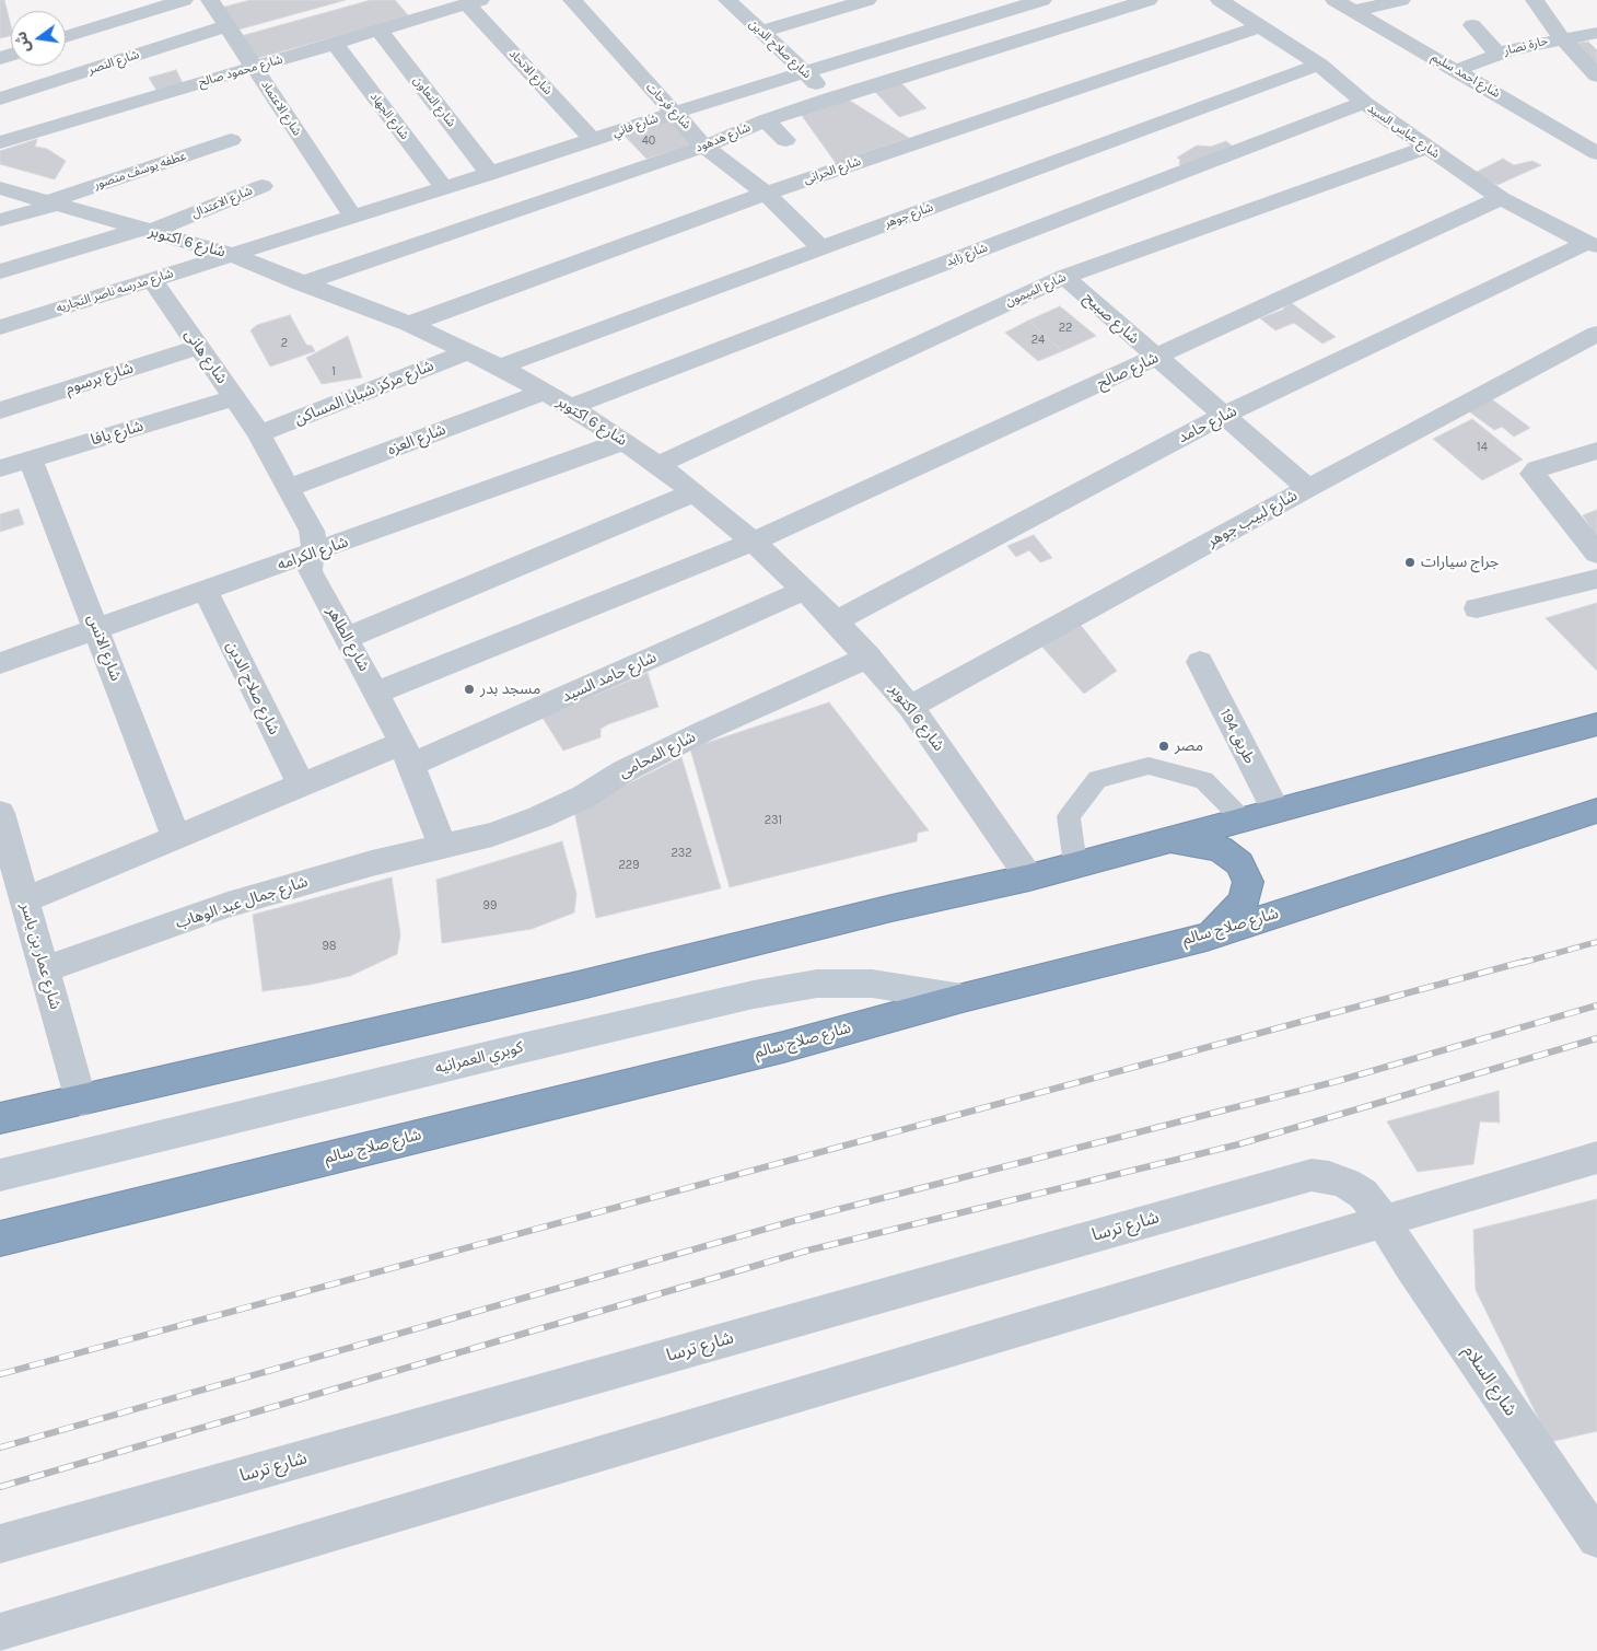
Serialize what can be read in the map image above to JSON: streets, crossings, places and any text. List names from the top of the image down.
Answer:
{
  "streets": {
    "highway": ["شارع صلاح سالم"],
    "street": [
      "حارة نصار",
      "شارع صلاح الدين",
      "شارع النصر",
      "شارع محمود صالح",
      "شارع الاتحاد",
      "شارع احمد سليم",
      "شارع التعاون",
      "شارع فرحات",
      "شارع الاعتماد",
      "شارع الجهاد",
      "شارع فاني",
      "شارع عباس السيد",
      "شارع هدهود",
      "عطفه يوسف منصور",
      "شارع الحرانى",
      "شارع الاعتدال",
      "شارع جوهر",
      "شارع 6 اكتوبر",
      "شارع زايد",
      "شارع الميمون",
      "شارع مدرسه ناصر التجاريه",
      "شارع صبيح",
      "شارع هانى",
      "شارع صالح",
      "شارع برسوم",
      "شارع مركز شبابا المساكن",
      "شارع حامد",
      "شارع يافا",
      "شارع العزه",
      "شارع لبيب جوهر",
      "شارع الكرامه",
      "شارع الطاهر",
      "شارع الانس",
      "شارع حامد السيد",
      "طريق 194",
      "شارع المحامى",
      "شارع جمال عبد الوهاب",
      "شارع عمار بن ياسر",
      "كوبري العمرانيه",
      "شارع ترسا",
      "شارع السلام"
    ]
  },
  "crossings": [
    ["حارة نصار", "شارع احمد سليم"],
    ["شارع صلاح الدين", "شارع فاني"],
    ["شارع صلاح الدين", "شارع هدهود"],
    ["شارع صلاح الدين", "شارع الكرامه"],
    ["شارع صلاح الدين", "شارع حامد السيد"],
    ["شارع النصر", "شارع الاعتماد"],
    ["شارع محمود صالح", "شارع الاتحاد"],
    ["شارع محمود صالح", "شارع التعاون"],
    ["شارع محمود صالح", "شارع الاعتماد"],
    ["شارع محمود صالح", "شارع الجهاد"],
    ["شارع الاتحاد", "شارع فاني"],
    ["شارع التعاون", "شارع فاني"],
    ["شارع فرحات", "شارع فاني"],
    ["شارع فرحات", "شارع هدهود"],
    ["شارع فرحات", "شارع الحرانى"],
    ["شارع فرحات", "شارع جوهر"],
    ["شارع الاعتماد", "شارع فاني"],
    ["شارع الجهاد", "شارع فاني"],
    ["شارع فاني", "شارع 6 اكتوبر"],
    ["شارع فاني", "شارع مدرسه ناصر التجاريه"],
    ["شارع عباس السيد", "شارع الحرانى"],
    ["شارع عباس السيد", "شارع جوهر"],
    ["شارع عباس السيد", "شارع زايد"],
    ["شارع عباس السيد", "شارع الميمون"],
    ["شارع عباس السيد", "شارع صالح"],
    ["شارع عباس السيد", "شارع حامد"],
    ["شارع هدهود", "شارع 6 اكتوبر"],
    ["عطفه يوسف منصور", "شارع 6 اكتوبر"],
    ["شارع الحرانى", "شارع 6 اكتوبر"],
    ["شارع الاعتدال", "شارع 6 اكتوبر"],
    ["شارع جوهر", "شارع 6 اكتوبر"],
    ["شارع 6 اكتوبر", "شارع زايد"],
    ["شارع 6 اكتوبر", "شارع الميمون"],
    ["شارع 6 اكتوبر", "شارع مدرسه ناصر التجاريه"],
    ["شارع 6 اكتوبر", "شارع صالح"],
    ["شارع 6 اكتوبر", "شارع مركز شبابا المساكن"],
    ["شارع 6 اكتوبر", "شارع حامد"],
    ["شارع 6 اكتوبر", "شارع العزه"],
    ["شارع 6 اكتوبر", "شارع لبيب جوهر"],
    ["شارع 6 اكتوبر", "شارع الكرامه"],
    ["شارع 6 اكتوبر", "شارع حامد السيد"],
    ["شارع 6 اكتوبر", "شارع المحامى"],
    ["شارع الميمون", "شارع صبيح"],
    ["شارع مدرسه ناصر التجاريه", "شارع هانى"],
    ["شارع صبيح", "شارع صالح"],
    ["شارع صبيح", "شارع حامد"],
    ["شارع صبيح", "شارع لبيب جوهر"],
    ["شارع هانى", "شارع برسوم"],
    ["شارع هانى", "شارع مركز شبابا المساكن"],
    ["شارع هانى", "شارع يافا"],
    ["شارع هانى", "شارع الطاهر"],
    ["شارع صالح", "شارع الطاهر"],
    ["شارع مركز شبابا المساكن", "شارع الطاهر"],
    ["شارع يافا", "شارع الانس"],
    ["شارع العزه", "شارع الطاهر"],
    ["شارع الكرامه", "شارع الطاهر"],
    ["شارع الكرامه", "شارع الانس"],
    ["شارع الطاهر", "شارع حامد السيد"],
    ["شارع الطاهر", "شارع المحامى"],
    ["شارع الطاهر", "شارع جمال عبد الوهاب"],
    ["شارع الانس", "شارع حامد السيد"],
    ["شارع حامد السيد", "شارع عمار بن ياسر"],
    ["شارع المحامى", "شارع جمال عبد الوهاب"],
    ["شارع جمال عبد الوهاب", "شارع عمار بن ياسر"],
    ["شارع صلاح سالم", "كوبري العمرانيه"],
    ["شارع ترسا", "شارع السلام"]
  ],
  "places": ["جراج سيارات", "مسجد بدر", "مصر"],
  "house_numbers": [
    "40",
    "22",
    "24",
    "2",
    "1",
    "14",
    "231",
    "232",
    "229",
    "99",
    "98"
  ],
  "north": "left"
}
